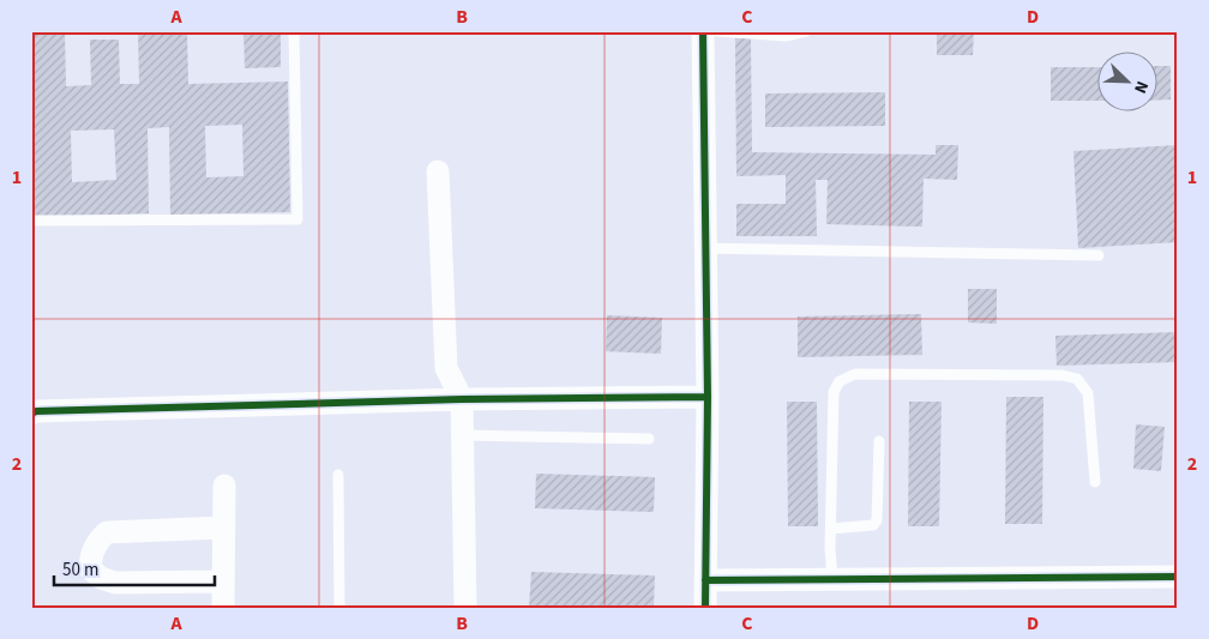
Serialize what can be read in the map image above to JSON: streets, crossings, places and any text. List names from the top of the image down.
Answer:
{
  "scale_bar": "50 m",
  "north": "bottom right",
  "grid": {
    "columns": [
      "A",
      "B",
      "C",
      "D"
    ],
    "rows": ["1", "2"]
  }
}
